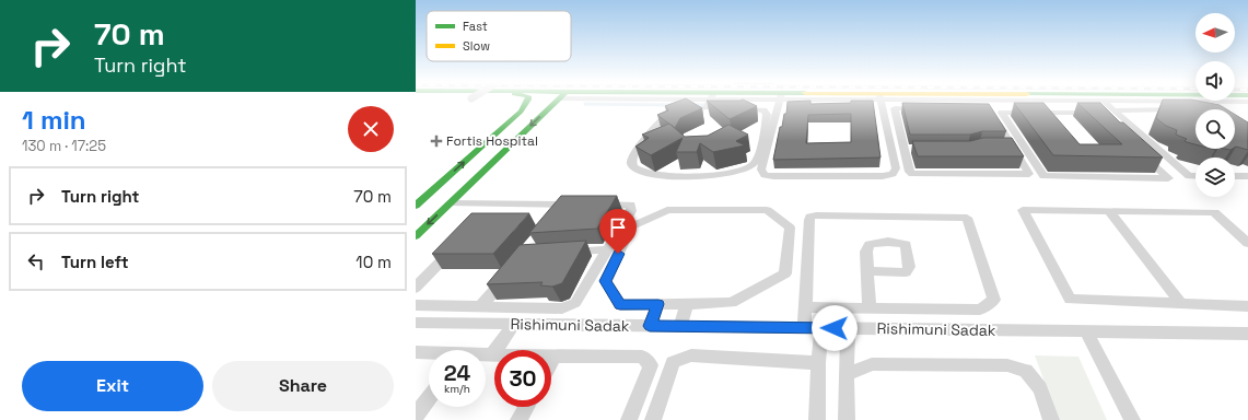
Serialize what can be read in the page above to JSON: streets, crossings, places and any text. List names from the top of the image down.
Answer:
{
  "streets": {
    "street": ["Rishimuni Sadak"]
  },
  "places": {
    "health": ["Fortis Hospital"]
  },
  "legend": ["Fast", "Slow"],
  "north": "left",
  "page": {
    "turn": ["70 m", "Turn right"],
    "heading": ["1 min", "130 m · 17:25"],
    "list": [
      {
        "name": "Turn right",
        "value": "70 m"
      },
      {
        "name": "Turn left",
        "value": "10 m"
      }
    ],
    "speed": "24 km/h",
    "limit": "30",
    "buttons": ["Exit", "Share"]
  }
}
